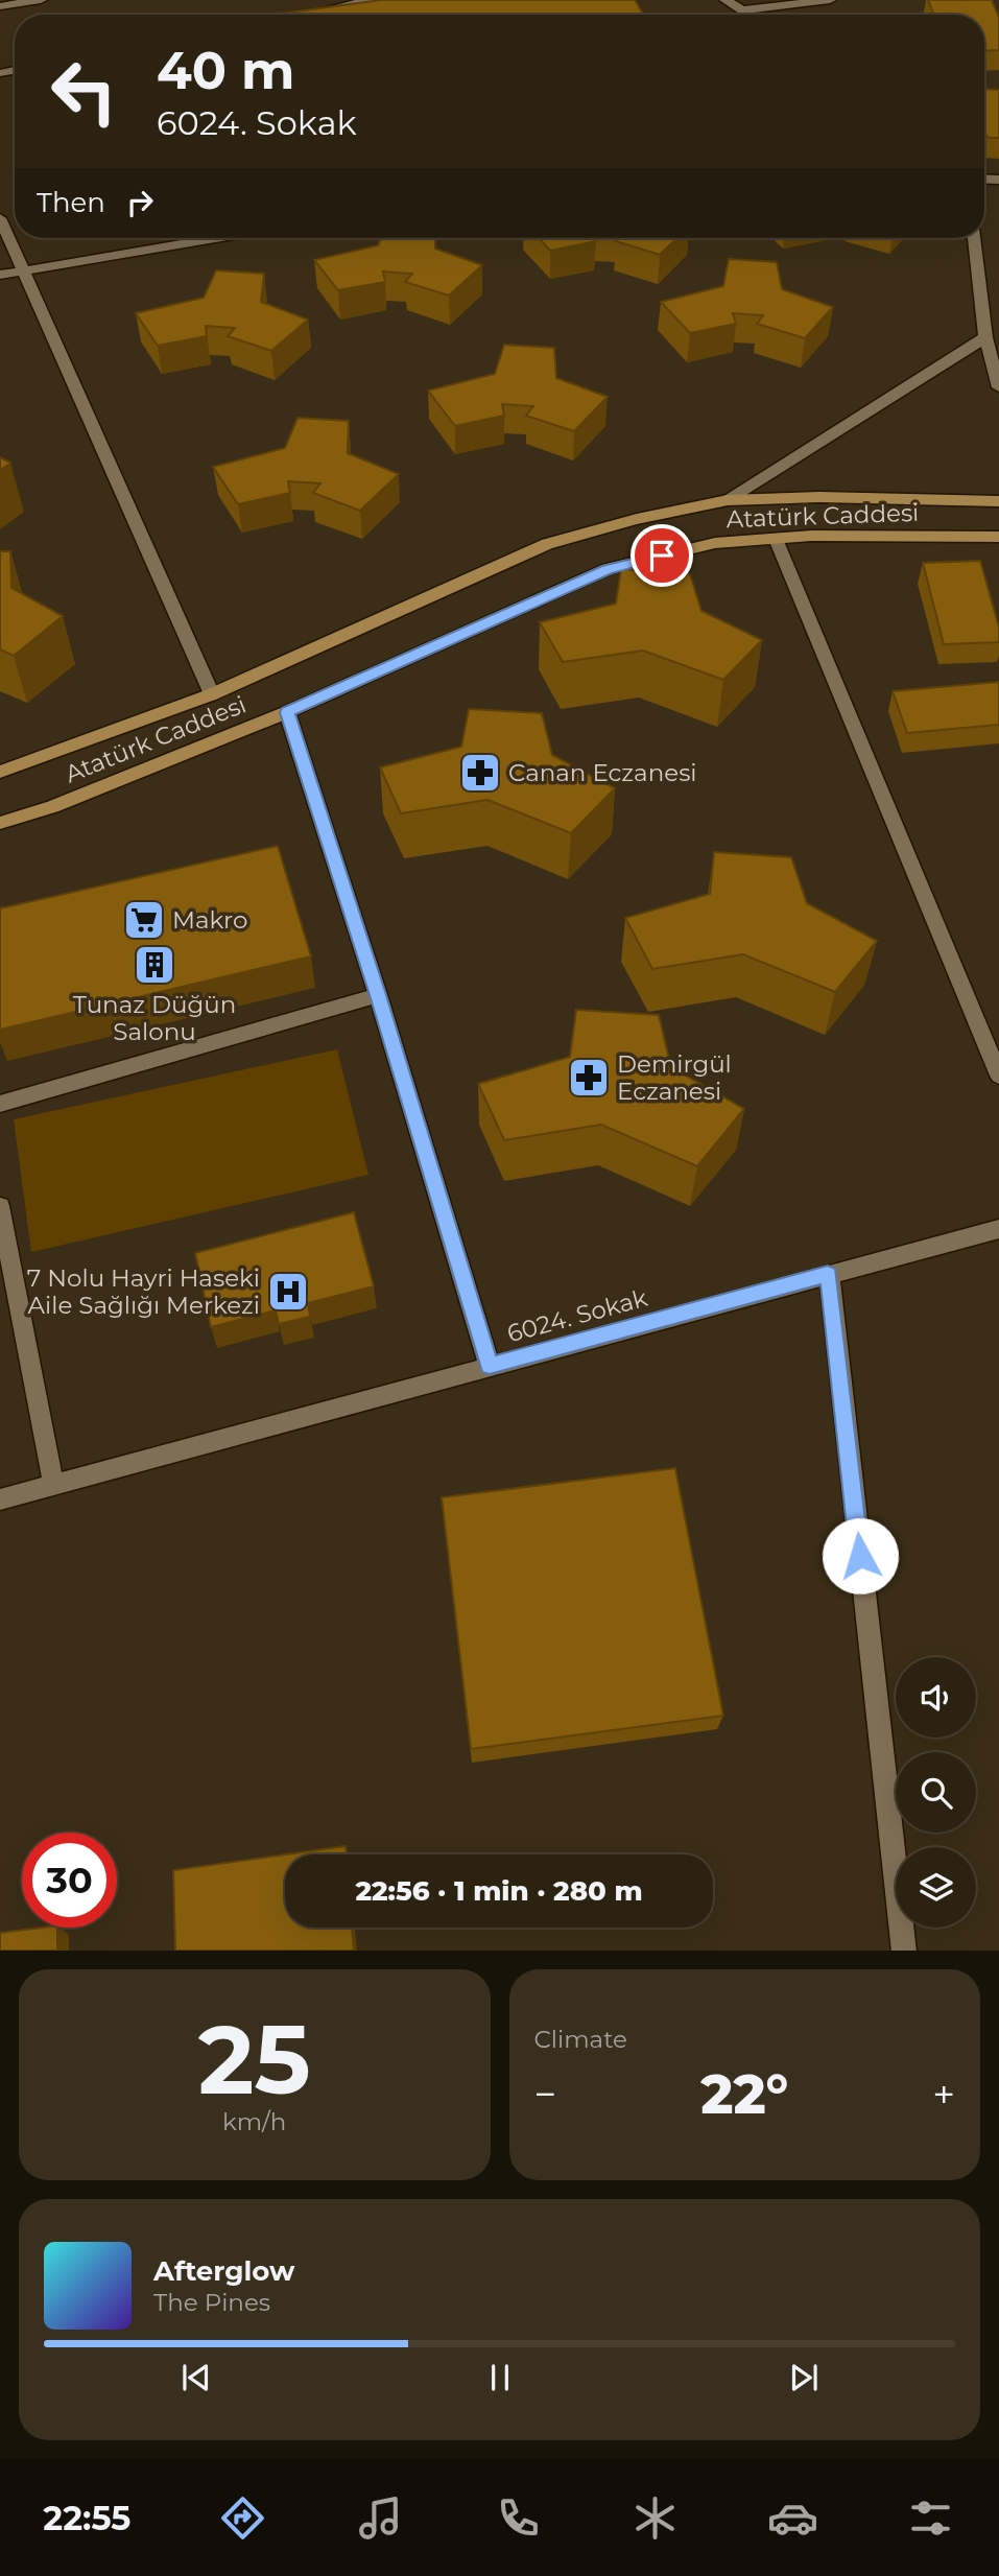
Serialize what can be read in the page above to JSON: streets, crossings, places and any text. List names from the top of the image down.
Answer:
{
  "streets": {
    "main road": ["Atatürk Caddesi"],
    "street": ["6024. Sokak"]
  },
  "places": {
    "pharmacy": ["Canan Eczanesi", "Demirgül Eczanesi"],
    "supermarket": ["Makro"],
    "building": ["Tunaz Düğün Salonu"],
    "hospital": ["7 Nolu Hayri Haseki Aile Sağlığı Merkezi"]
  },
  "page": {
    "turn": ["40 m", "6024. Sokak"],
    "then": "Then",
    "limit": "30",
    "trip": "22:56 · 1 min · 280 m",
    "tile": [
      ["25", "km/h"],
      "Climate"
    ],
    "heat": ["−", "22°", "+"],
    "song": ["Afterglow", "The Pines"],
    "tabs": "22:55"
  }
}
